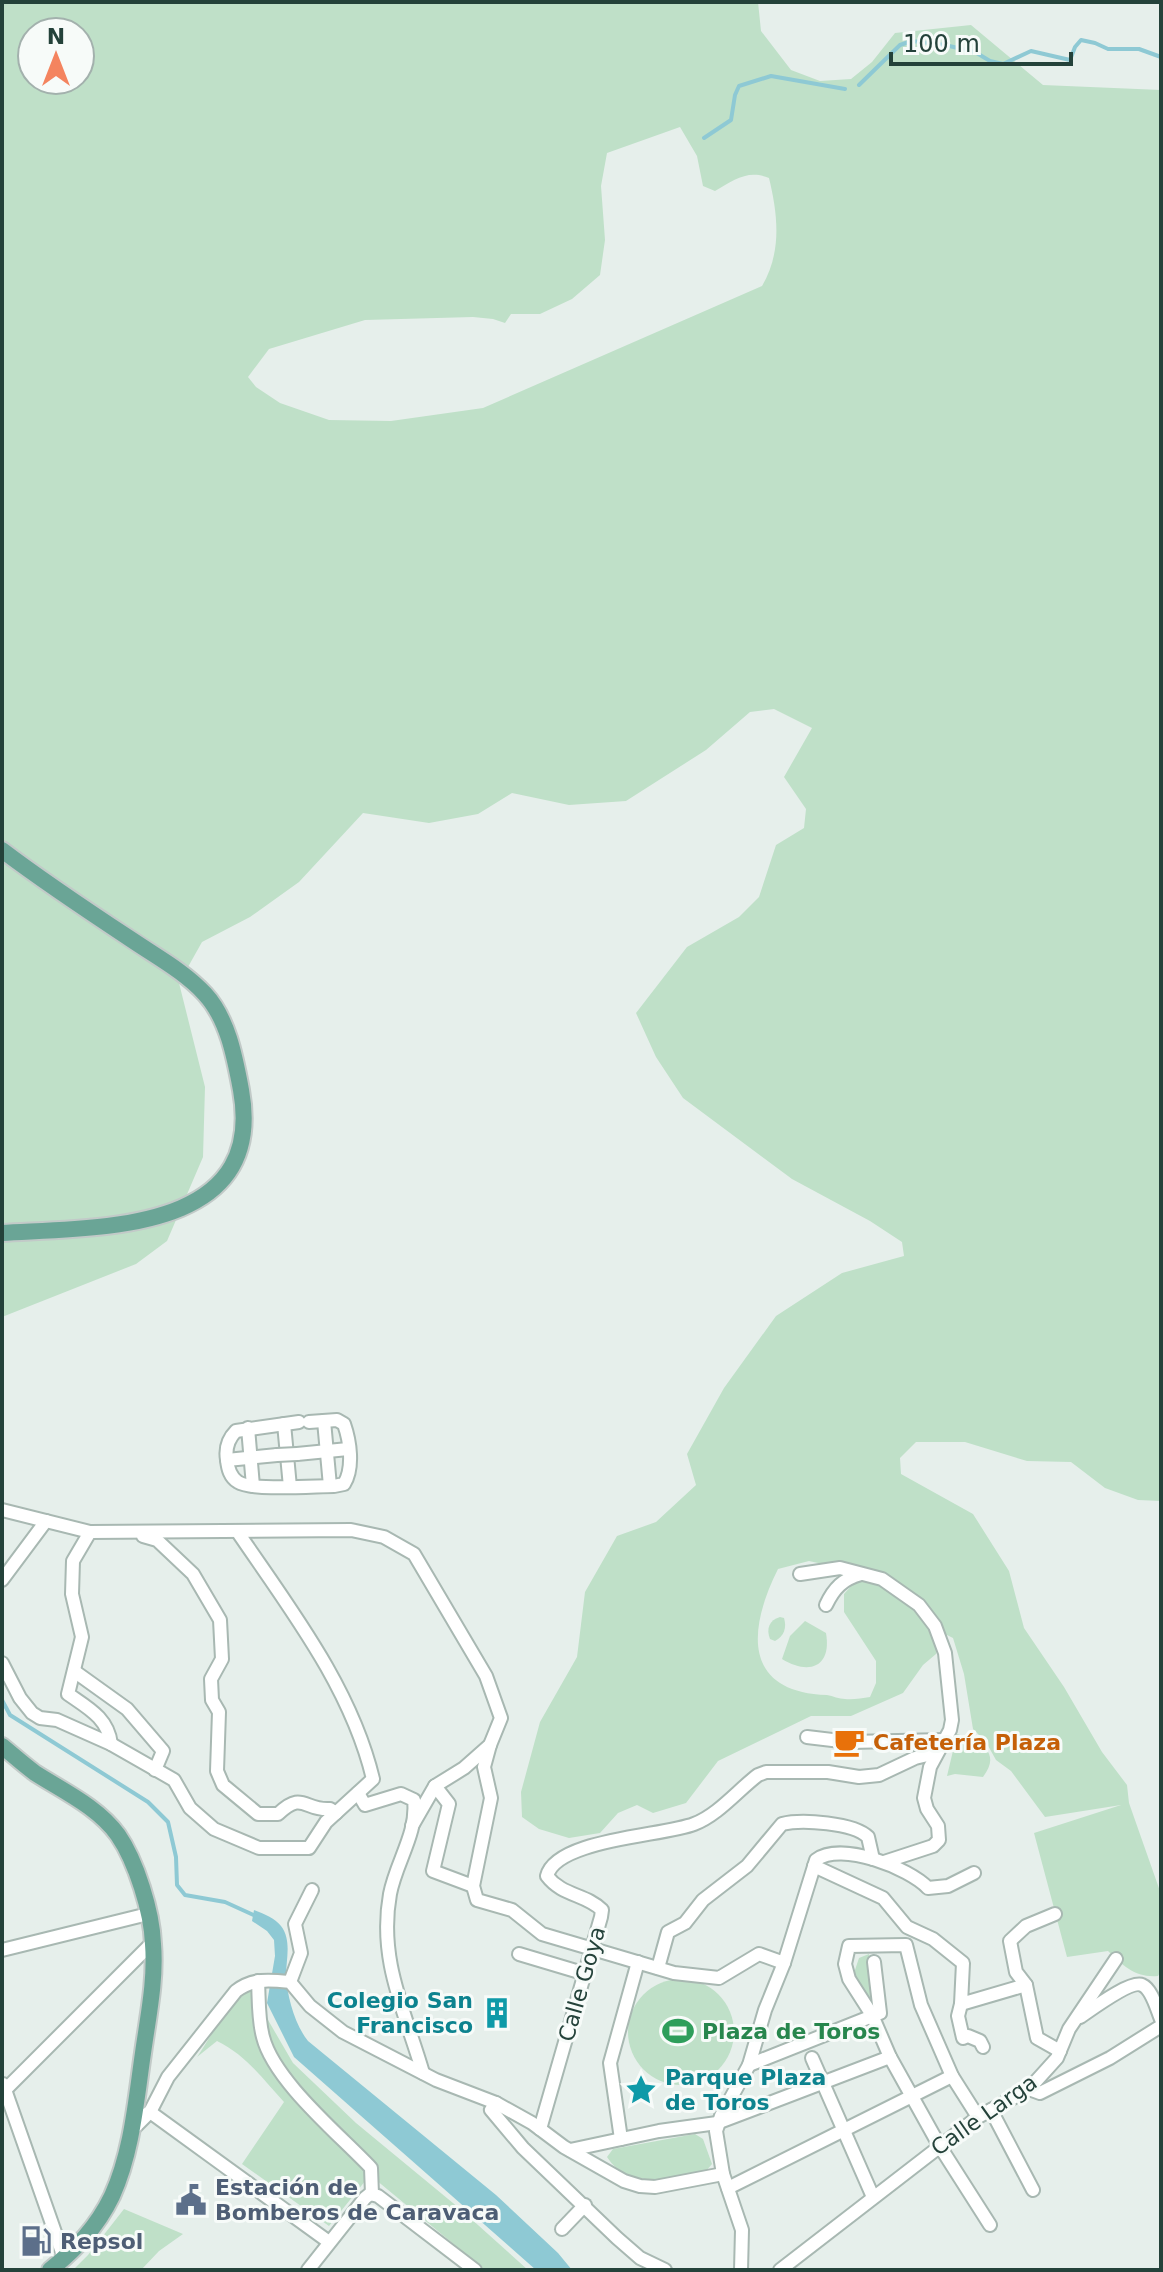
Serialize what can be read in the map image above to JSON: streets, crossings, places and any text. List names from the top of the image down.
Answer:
{
  "streets": {
    "street": ["Calle Goya", "Calle Larga"]
  },
  "places": {
    "cafe": ["Cafetería Plaza"],
    "building": ["Colegio San Francisco"],
    "sports": ["Plaza de Toros"],
    "place": ["Parque Plaza de Toros"],
    "public building": ["Estación de Bomberos de Caravaca"],
    "fuel station": ["Repsol"]
  },
  "scale_bar": "100 m",
  "north": "top"
}
